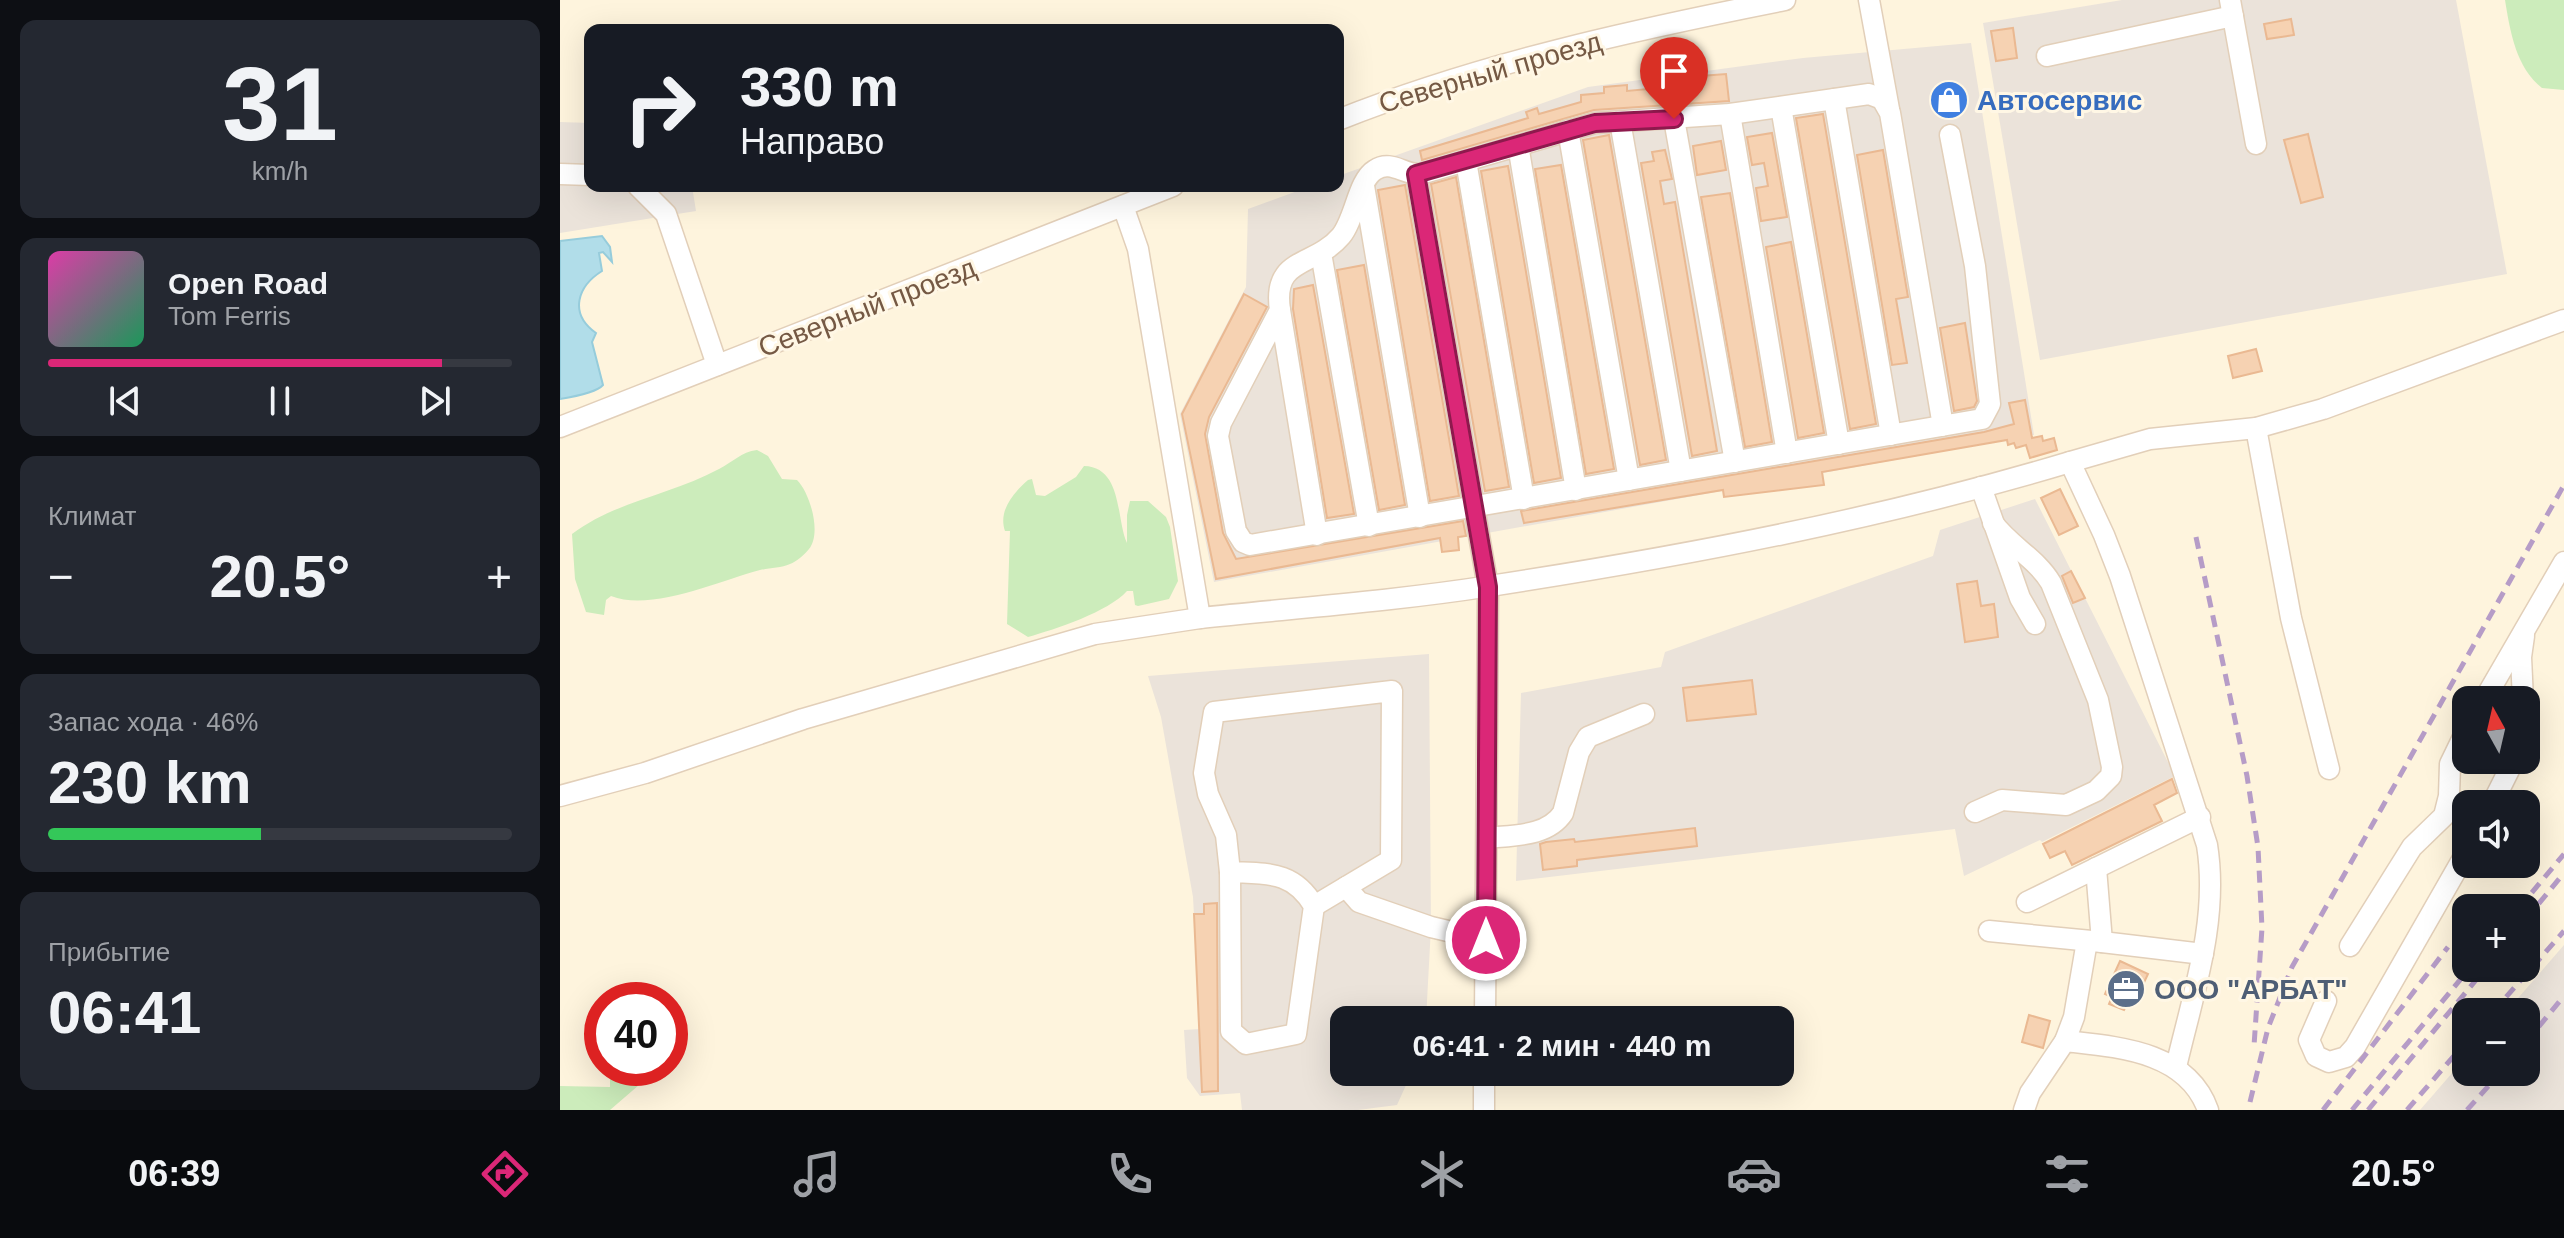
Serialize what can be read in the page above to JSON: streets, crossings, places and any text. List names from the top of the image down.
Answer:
{
  "streets": {
    "street": ["Северный проезд"]
  },
  "places": {
    "shop": ["Автосервис"],
    "office": ["ООО \"АРБАТ\""]
  },
  "north": "top",
  "page": {
    "tile": [
      ["31", "km/h"],
      "Климат",
      ["Запас хода · 46%", "230 km"],
      ["Прибытие", "06:41"]
    ],
    "turn": ["330 m", "Направо"],
    "song": ["Open Road", "Tom Ferris"],
    "heat": ["−", "20.5°", "+"],
    "map_buttons": ["+", "−"],
    "limit": "40",
    "trip": "06:41 · 2 мин · 440 m",
    "tabs": ["06:39", "20.5°"]
  }
}
